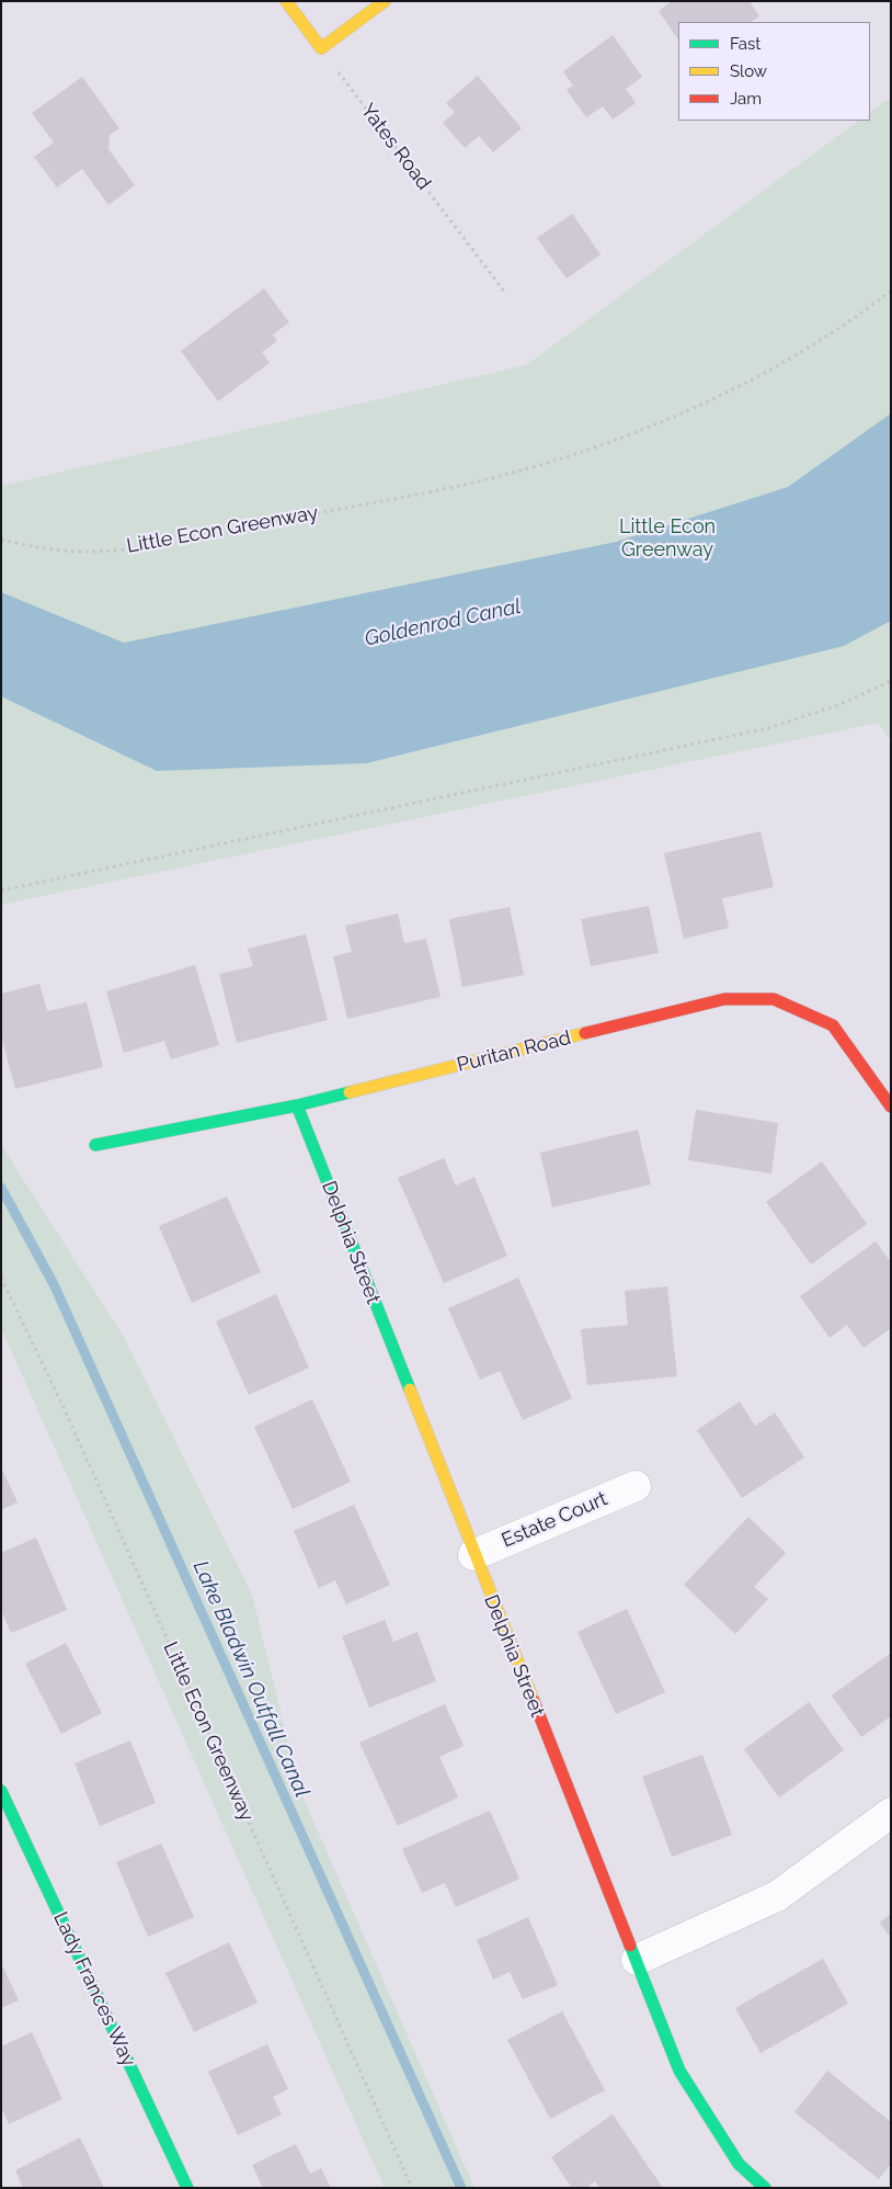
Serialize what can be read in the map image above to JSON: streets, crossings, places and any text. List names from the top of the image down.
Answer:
{
  "streets": {
    "street": [
      "Puritan Road",
      "Delphia Street",
      "Estate Court",
      "Lady Frances Way"
    ],
    "path": ["Yates Road", "Little Econ Greenway"]
  },
  "crossings": [
    ["Puritan Road", "Delphia Street"],
    ["Delphia Street", "Estate Court"]
  ],
  "water": ["Goldenrod Canal", "Lake Bladwin Outfall Canal"],
  "parks": ["Little Econ Greenway"],
  "legend": ["Fast", "Slow", "Jam"]
}
